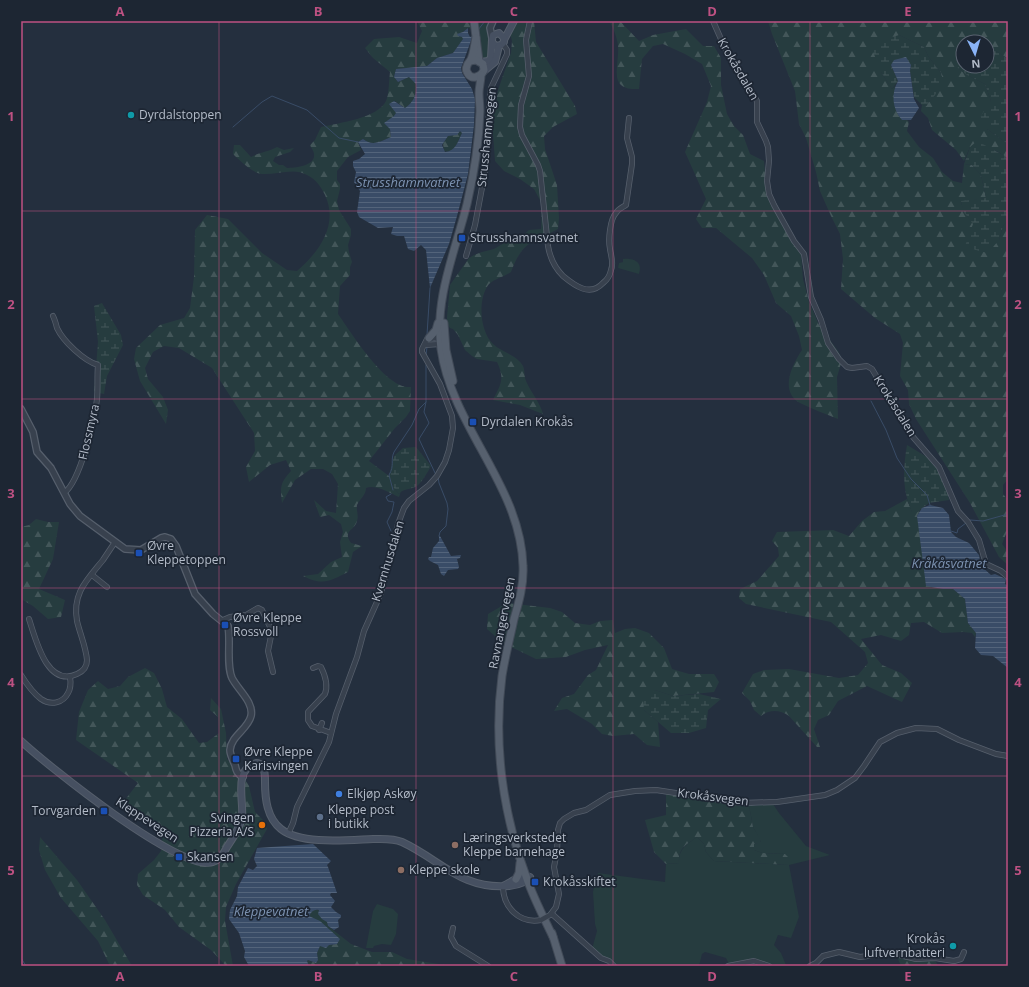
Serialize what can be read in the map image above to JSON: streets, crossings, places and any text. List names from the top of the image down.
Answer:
{
  "streets": {
    "main road": ["Ravnangervegen", "Kleppevegen"],
    "street": [
      "Krokåsdalen",
      "Strusshamnvegen",
      "Flossmyra",
      "Kvernhusdalen",
      "Krokåsvegen"
    ]
  },
  "water": ["Strusshamnvatnet", "Kråkåsvatnet", "Kleppevatnet"],
  "places": {
    "other": [
      "Dyrdalstoppen",
      "Elkjøp Askøy",
      "Kleppe post i butikk",
      "Svingen Pizzeria A/S",
      "Læringsverkstedet Kleppe barnehage",
      "Kleppe skole",
      "Krokås luftvernbatteri"
    ],
    "transit": [
      "Strusshamnsvatnet",
      "Dyrdalen Krokås",
      "Øvre Kleppetoppen",
      "Øvre Kleppe Rossvoll",
      "Øvre Kleppe Karisvingen",
      "Torvgarden",
      "Skansen",
      "Krokåsskiftet"
    ]
  },
  "north": "bottom",
  "grid": {
    "columns": [
      "A",
      "B",
      "C",
      "D",
      "E"
    ],
    "rows": [
      "1",
      "2",
      "3",
      "4",
      "5"
    ]
  }
}
